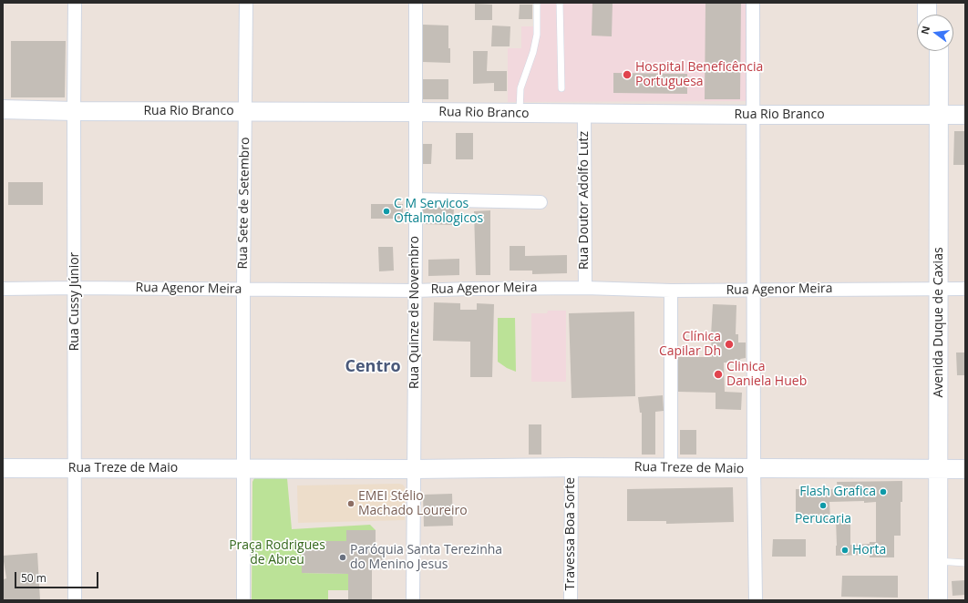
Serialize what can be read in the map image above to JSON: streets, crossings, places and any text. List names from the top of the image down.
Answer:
{
  "streets": {
    "street": [
      "Rua Rio Branco",
      "Rua Doutor Adolfo Lutz",
      "Rua Sete de Setembro",
      "Rua Agenor Meira",
      "Rua Cussy Júnior",
      "Rua Quinze de Novembro",
      "Avenida Duque de Caxias",
      "Rua Treze de Maio",
      "Travessa Boa Sorte"
    ]
  },
  "crossings": [
    ["Rua Rio Branco", "Rua Doutor Adolfo Lutz"],
    ["Rua Rio Branco", "Rua Sete de Setembro"],
    ["Rua Rio Branco", "Rua Cussy Júnior"],
    ["Rua Rio Branco", "Rua Quinze de Novembro"],
    ["Rua Rio Branco", "Avenida Duque de Caxias"],
    ["Rua Doutor Adolfo Lutz", "Rua Agenor Meira"],
    ["Rua Sete de Setembro", "Rua Agenor Meira"],
    ["Rua Sete de Setembro", "Rua Treze de Maio"],
    ["Rua Agenor Meira", "Rua Cussy Júnior"],
    ["Rua Agenor Meira", "Rua Quinze de Novembro"],
    ["Rua Agenor Meira", "Avenida Duque de Caxias"],
    ["Rua Cussy Júnior", "Rua Treze de Maio"],
    ["Rua Quinze de Novembro", "Rua Treze de Maio"],
    ["Avenida Duque de Caxias", "Rua Treze de Maio"],
    ["Rua Treze de Maio", "Travessa Boa Sorte"]
  ],
  "districts": ["Centro"],
  "parks": ["Praça Rodrigues de Abreu"],
  "places": [
    "Hospital Beneficência Portuguesa",
    "C M Servicos Oftalmologicos",
    "Clínica Capilar Dh",
    "Clinica Daniela Hueb",
    "Flash Grafica",
    "EMEI Stélio Machado Loureiro",
    "Perucaria",
    "Horta",
    "Paróquia Santa Terezinha do Menino Jesus"
  ],
  "scale_bar": "50 m",
  "north": "left"
}
